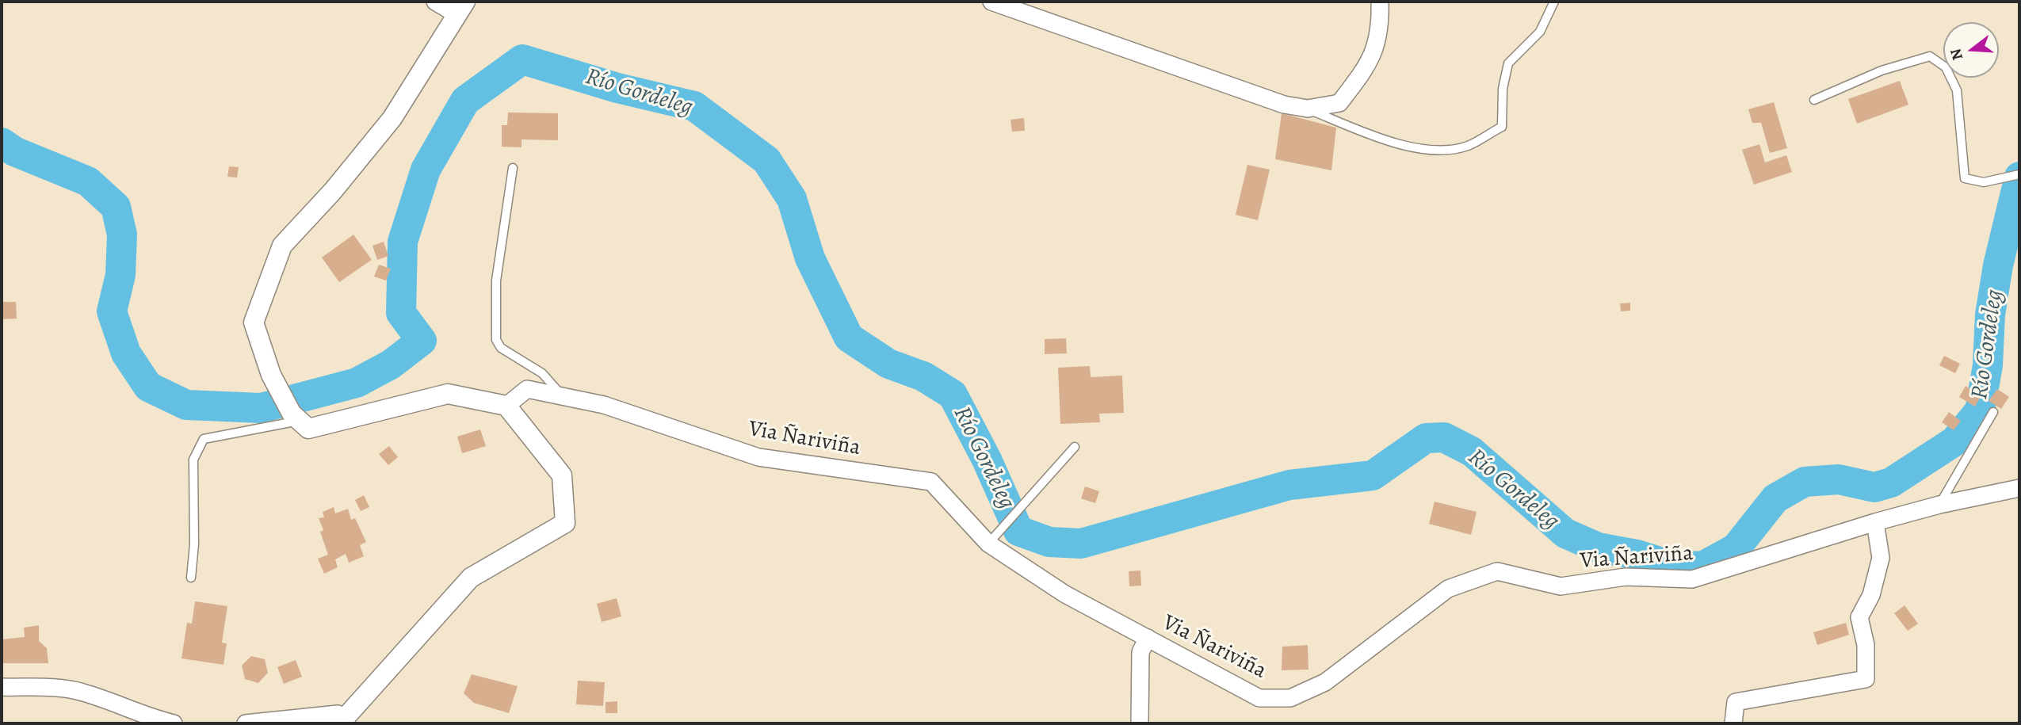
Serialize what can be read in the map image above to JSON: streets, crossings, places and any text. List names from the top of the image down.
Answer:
{
  "streets": {
    "street": ["Via Ñariviña"]
  },
  "water": ["Río Gordeleg"],
  "north": "left"
}
